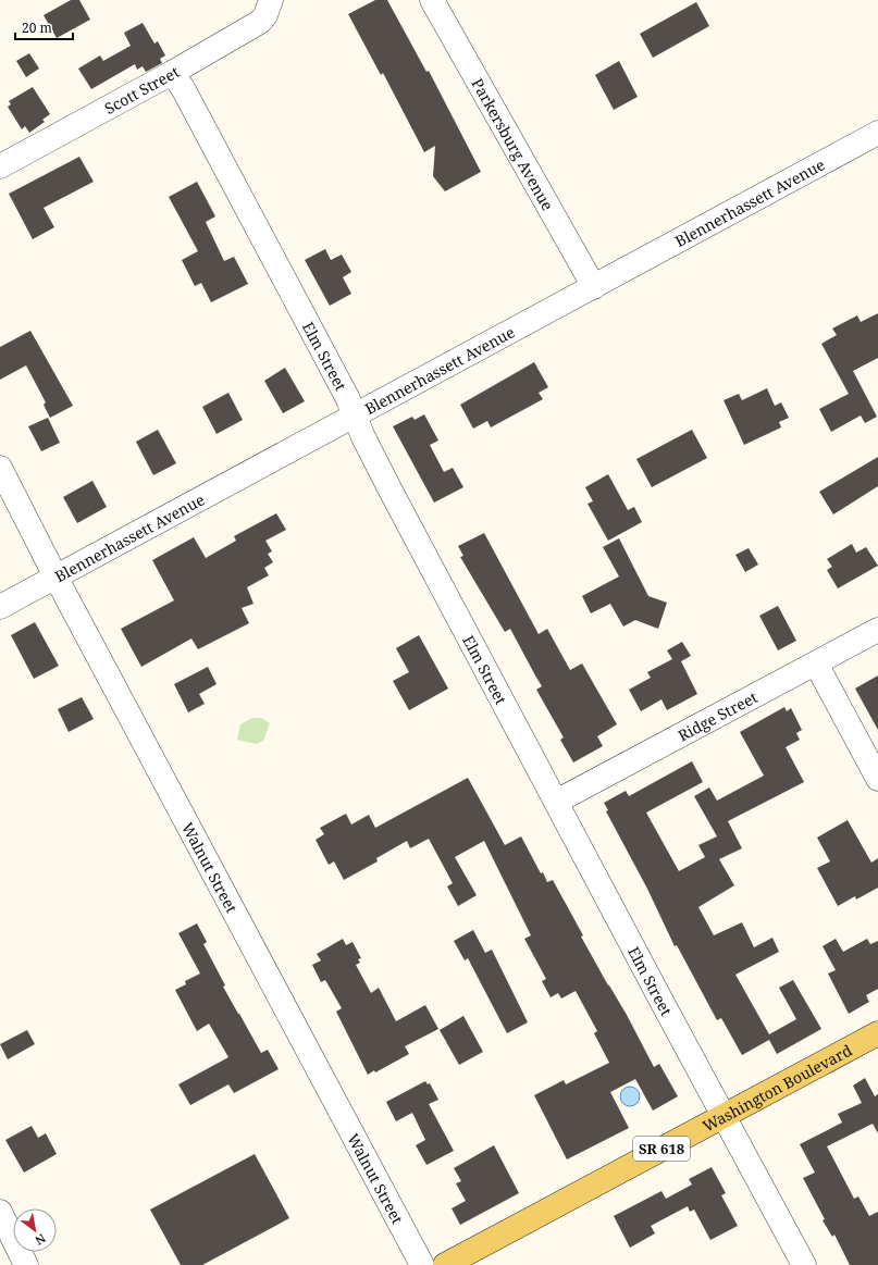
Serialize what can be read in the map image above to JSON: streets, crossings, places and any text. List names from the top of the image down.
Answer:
{
  "streets": {
    "main road": ["Washington Boulevard", "SR 618"],
    "street": [
      "Scott Street",
      "Parkersburg Avenue",
      "Blennerhassett Avenue",
      "Elm Street",
      "Ridge Street",
      "Walnut Street"
    ]
  },
  "crossings": [
    ["Scott Street", "Elm Street"],
    ["Parkersburg Avenue", "Blennerhassett Avenue"],
    ["Blennerhassett Avenue", "Elm Street"],
    ["Blennerhassett Avenue", "Walnut Street"],
    ["Elm Street", "Ridge Street"],
    ["Elm Street", "Washington Boulevard"]
  ],
  "scale_bar": "20 m",
  "north": "bottom right"
}
